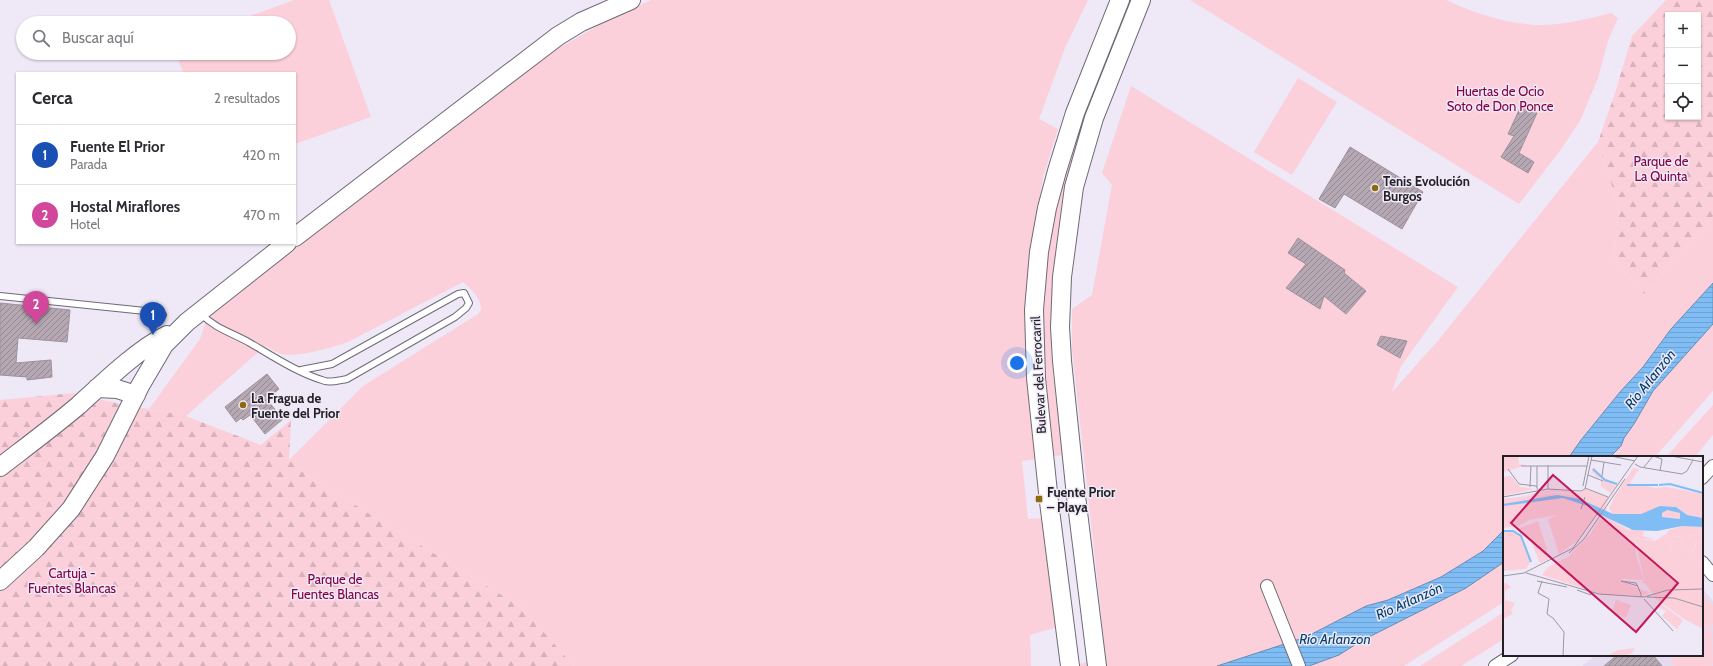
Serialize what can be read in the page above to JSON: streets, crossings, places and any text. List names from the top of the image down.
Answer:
{
  "streets": {
    "main road": ["Bulevar del Ferrocarril"]
  },
  "water": ["Río Arlanzón", "Río Arlanzon"],
  "parks": [
    "Huertas de Ocio Soto de Don Ponce",
    "Parque de La Quinta",
    "Cartuja - Fuentes Blancas",
    "Parque de Fuentes Blancas"
  ],
  "places": {
    "other": ["Tenis Evolución Burgos", "La Fragua de Fuente del Prior"],
    "transit": ["Fuente Prior – Playa"]
  },
  "page": {
    "map_buttons": ["+", "−"],
    "search": "Buscar aquí",
    "heading": ["Cerca", "2 resultados"],
    "list": [
      {
        "mark": "1",
        "name": "Fuente El Prior",
        "note": "Parada",
        "value": "420 m"
      },
      {
        "mark": "2",
        "name": "Hostal Miraflores",
        "note": "Hotel",
        "value": "470 m"
      }
    ],
    "pins": ["2", "1"]
  }
}
